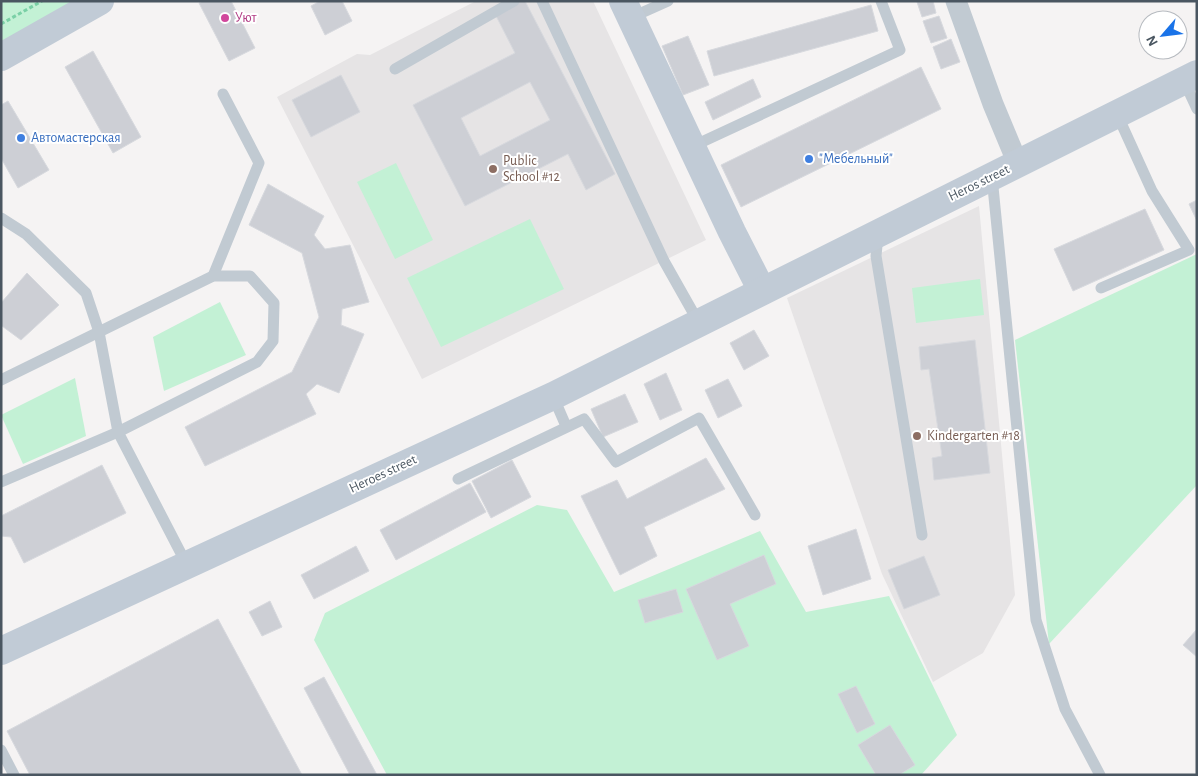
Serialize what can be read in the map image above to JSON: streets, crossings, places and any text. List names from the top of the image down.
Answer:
{
  "streets": {
    "street": ["Heros street", "Heroes street"]
  },
  "crossings": [
    ["Heros street", "Heroes street"]
  ],
  "places": [
    "Уют",
    "Автомастерская",
    "\"Мебельный\"",
    "Public School #12",
    "Kindergarten #18"
  ],
  "north": "bottom left"
}
